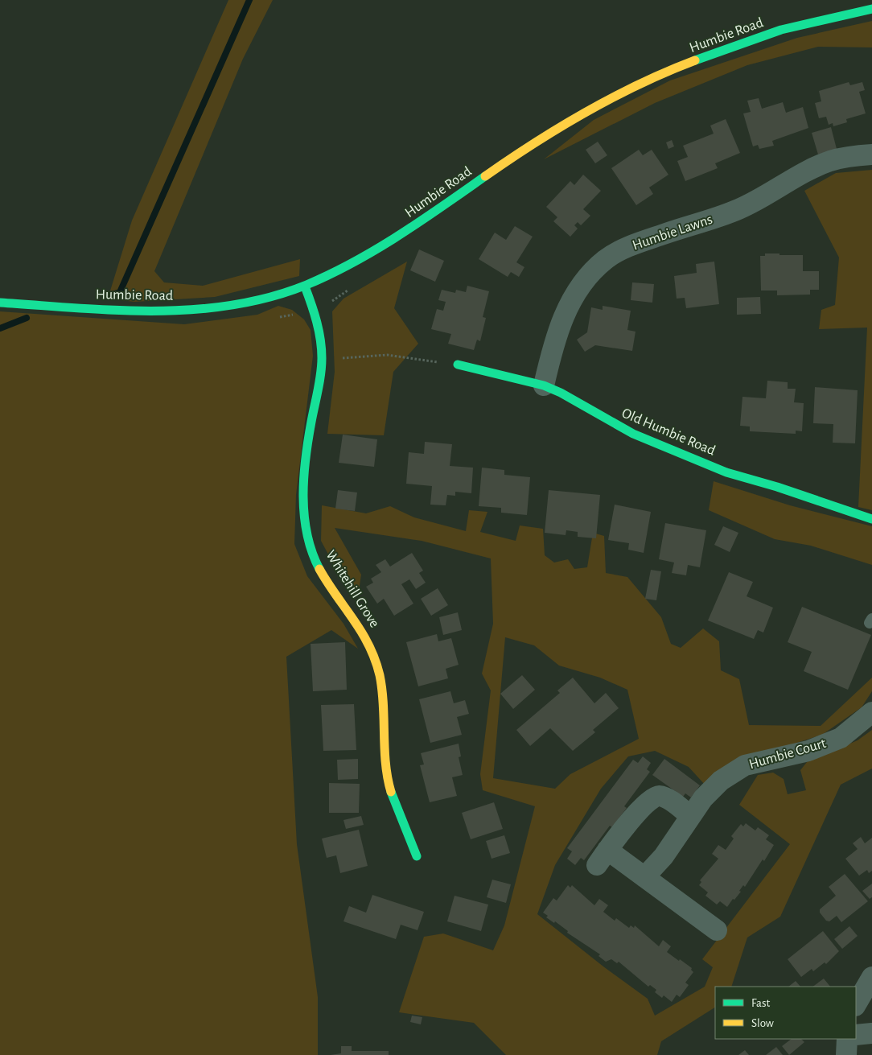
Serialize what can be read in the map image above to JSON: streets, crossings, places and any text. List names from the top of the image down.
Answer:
{
  "streets": {
    "street": [
      "Humbie Road",
      "Humbie Lawns",
      "Old Humbie Road",
      "Whitehill Grove",
      "Humbie Court"
    ]
  },
  "crossings": [
    ["Humbie Road", "Whitehill Grove"],
    ["Humbie Lawns", "Old Humbie Road"]
  ],
  "legend": ["Fast", "Slow"]
}
